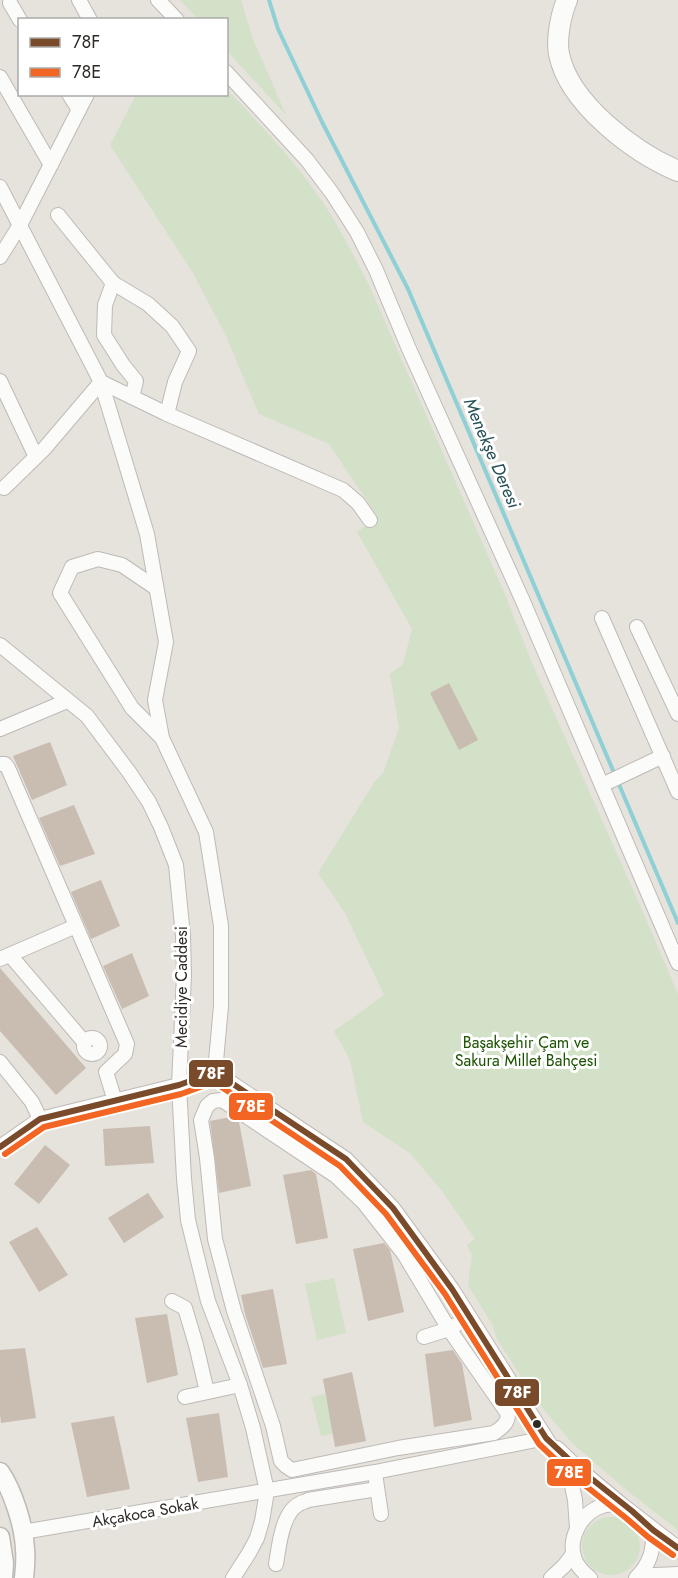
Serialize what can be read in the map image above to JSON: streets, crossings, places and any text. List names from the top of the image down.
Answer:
{
  "streets": {
    "street": ["Mecidiye Caddesi", "Akçakoca Sokak"]
  },
  "crossings": [
    ["Mecidiye Caddesi", "Akçakoca Sokak"]
  ],
  "water": ["Menekşe Deresi"],
  "parks": ["Başakşehir Çam ve Sakura Millet Bahçesi"],
  "lines": ["transit line 78F", "transit line 78E"],
  "legend": ["78F", "78E"]
}
